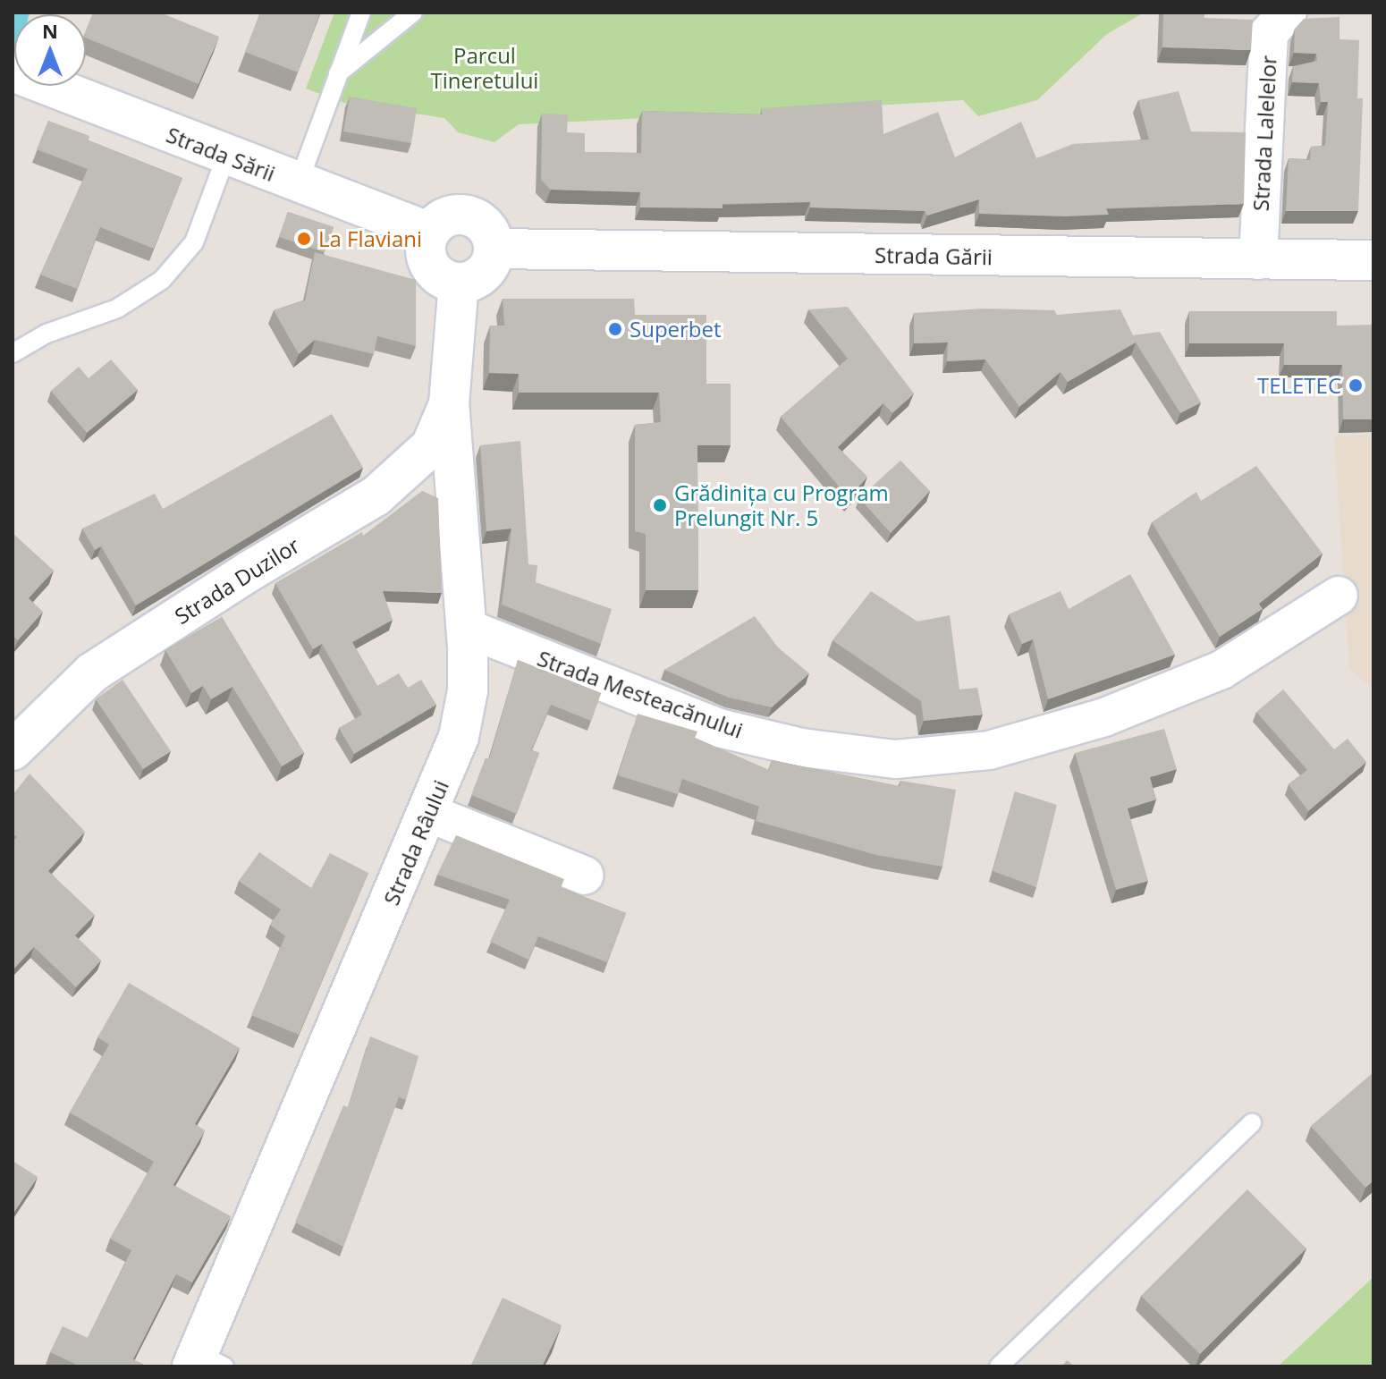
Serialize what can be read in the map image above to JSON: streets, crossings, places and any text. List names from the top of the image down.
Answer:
{
  "streets": {
    "main road": [
      "Strada Sării",
      "Strada Gării",
      "Strada Duzilor",
      "Strada Râului"
    ],
    "street": ["Strada Lalelelor", "Strada Mesteacănului"]
  },
  "crossings": [
    ["Strada Lalelelor", "Strada Gării"],
    ["Strada Sării", "Strada Gării"],
    ["Strada Sării", "Strada Râului"],
    ["Strada Gării", "Strada Râului"],
    ["Strada Duzilor", "Strada Râului"],
    ["Strada Mesteacănului", "Strada Râului"]
  ],
  "parks": ["Parcul Tineretului"],
  "places": [
    "La Flaviani",
    "Superbet",
    "TELETEC",
    "Grădinița cu Program Prelungit Nr. 5"
  ],
  "north": "top"
}
